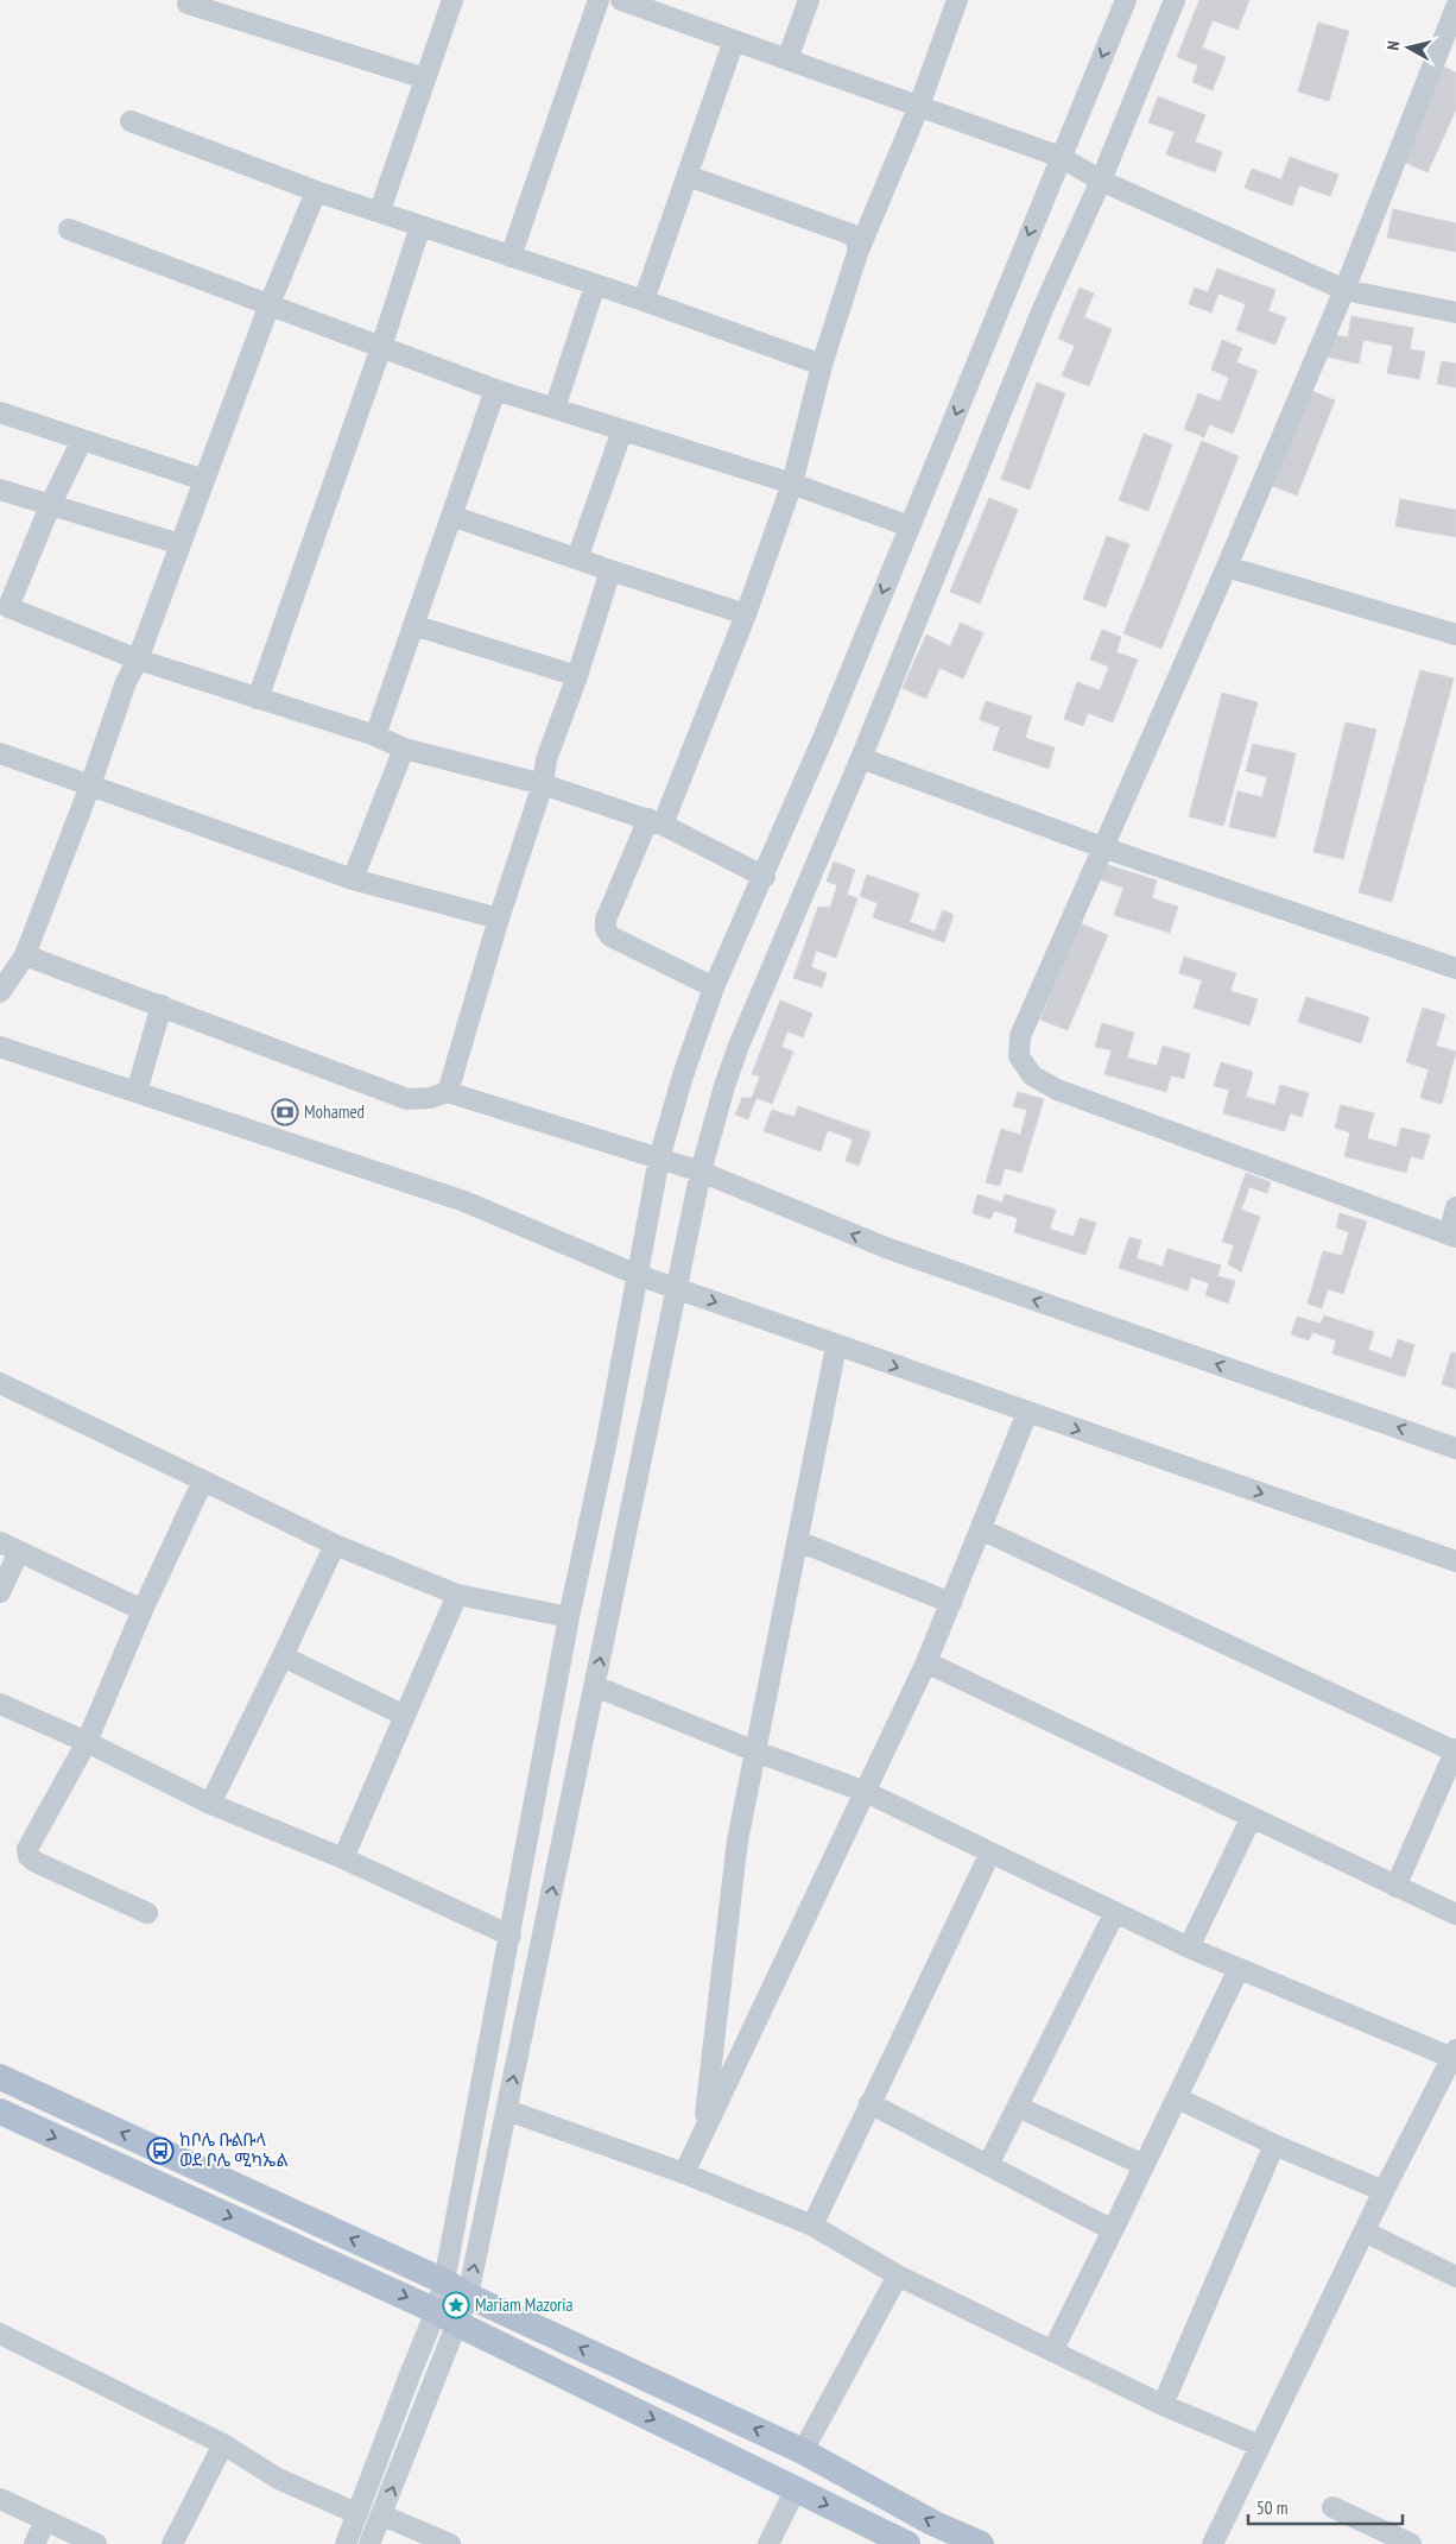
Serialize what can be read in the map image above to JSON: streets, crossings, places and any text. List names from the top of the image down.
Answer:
{
  "places": {
    "bank": ["Mohamed"],
    "bus stop": ["ከቦሌ ቡልቡላ ወደ ቦሌ ሚካኤል"],
    "place": ["Mariam Mazoria"]
  },
  "scale_bar": "50 m",
  "north": "left"
}
